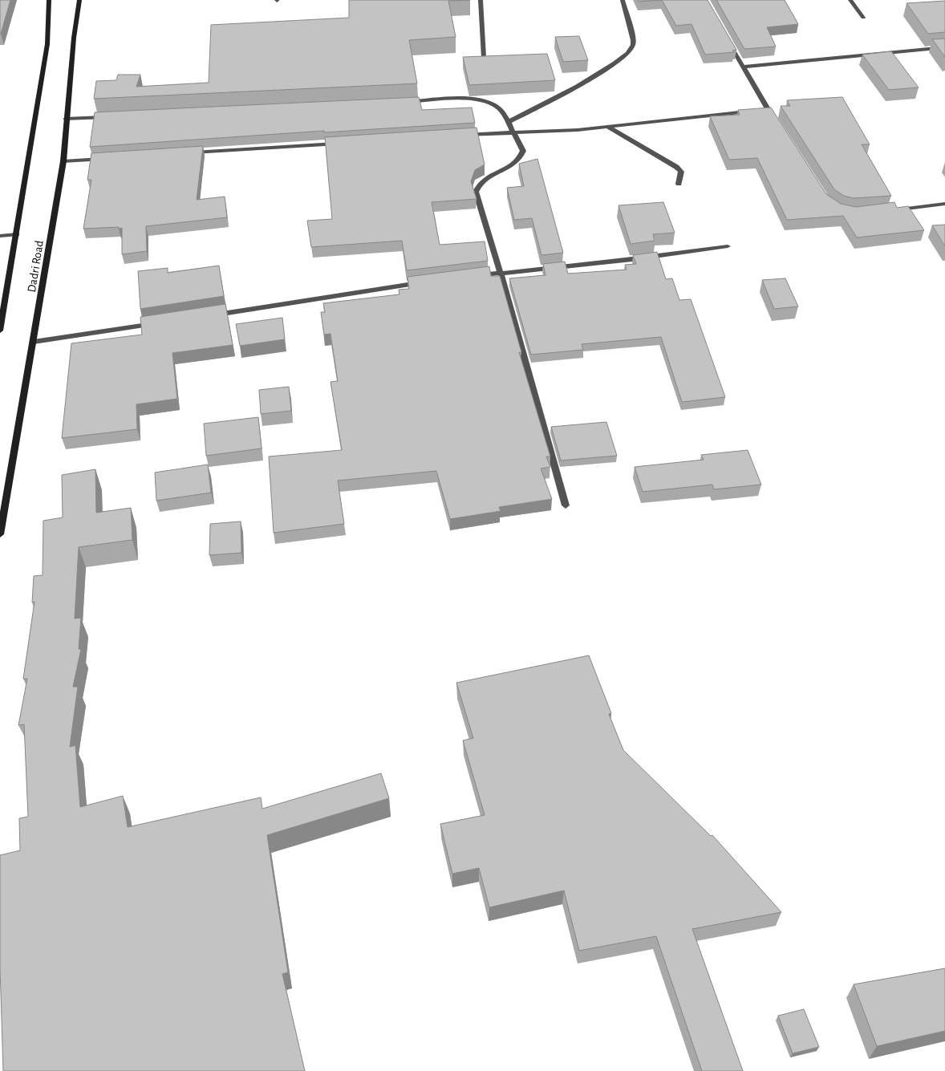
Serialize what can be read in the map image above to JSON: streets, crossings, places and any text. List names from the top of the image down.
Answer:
{
  "streets": {
    "main road": ["Dadri Road"]
  }
}
